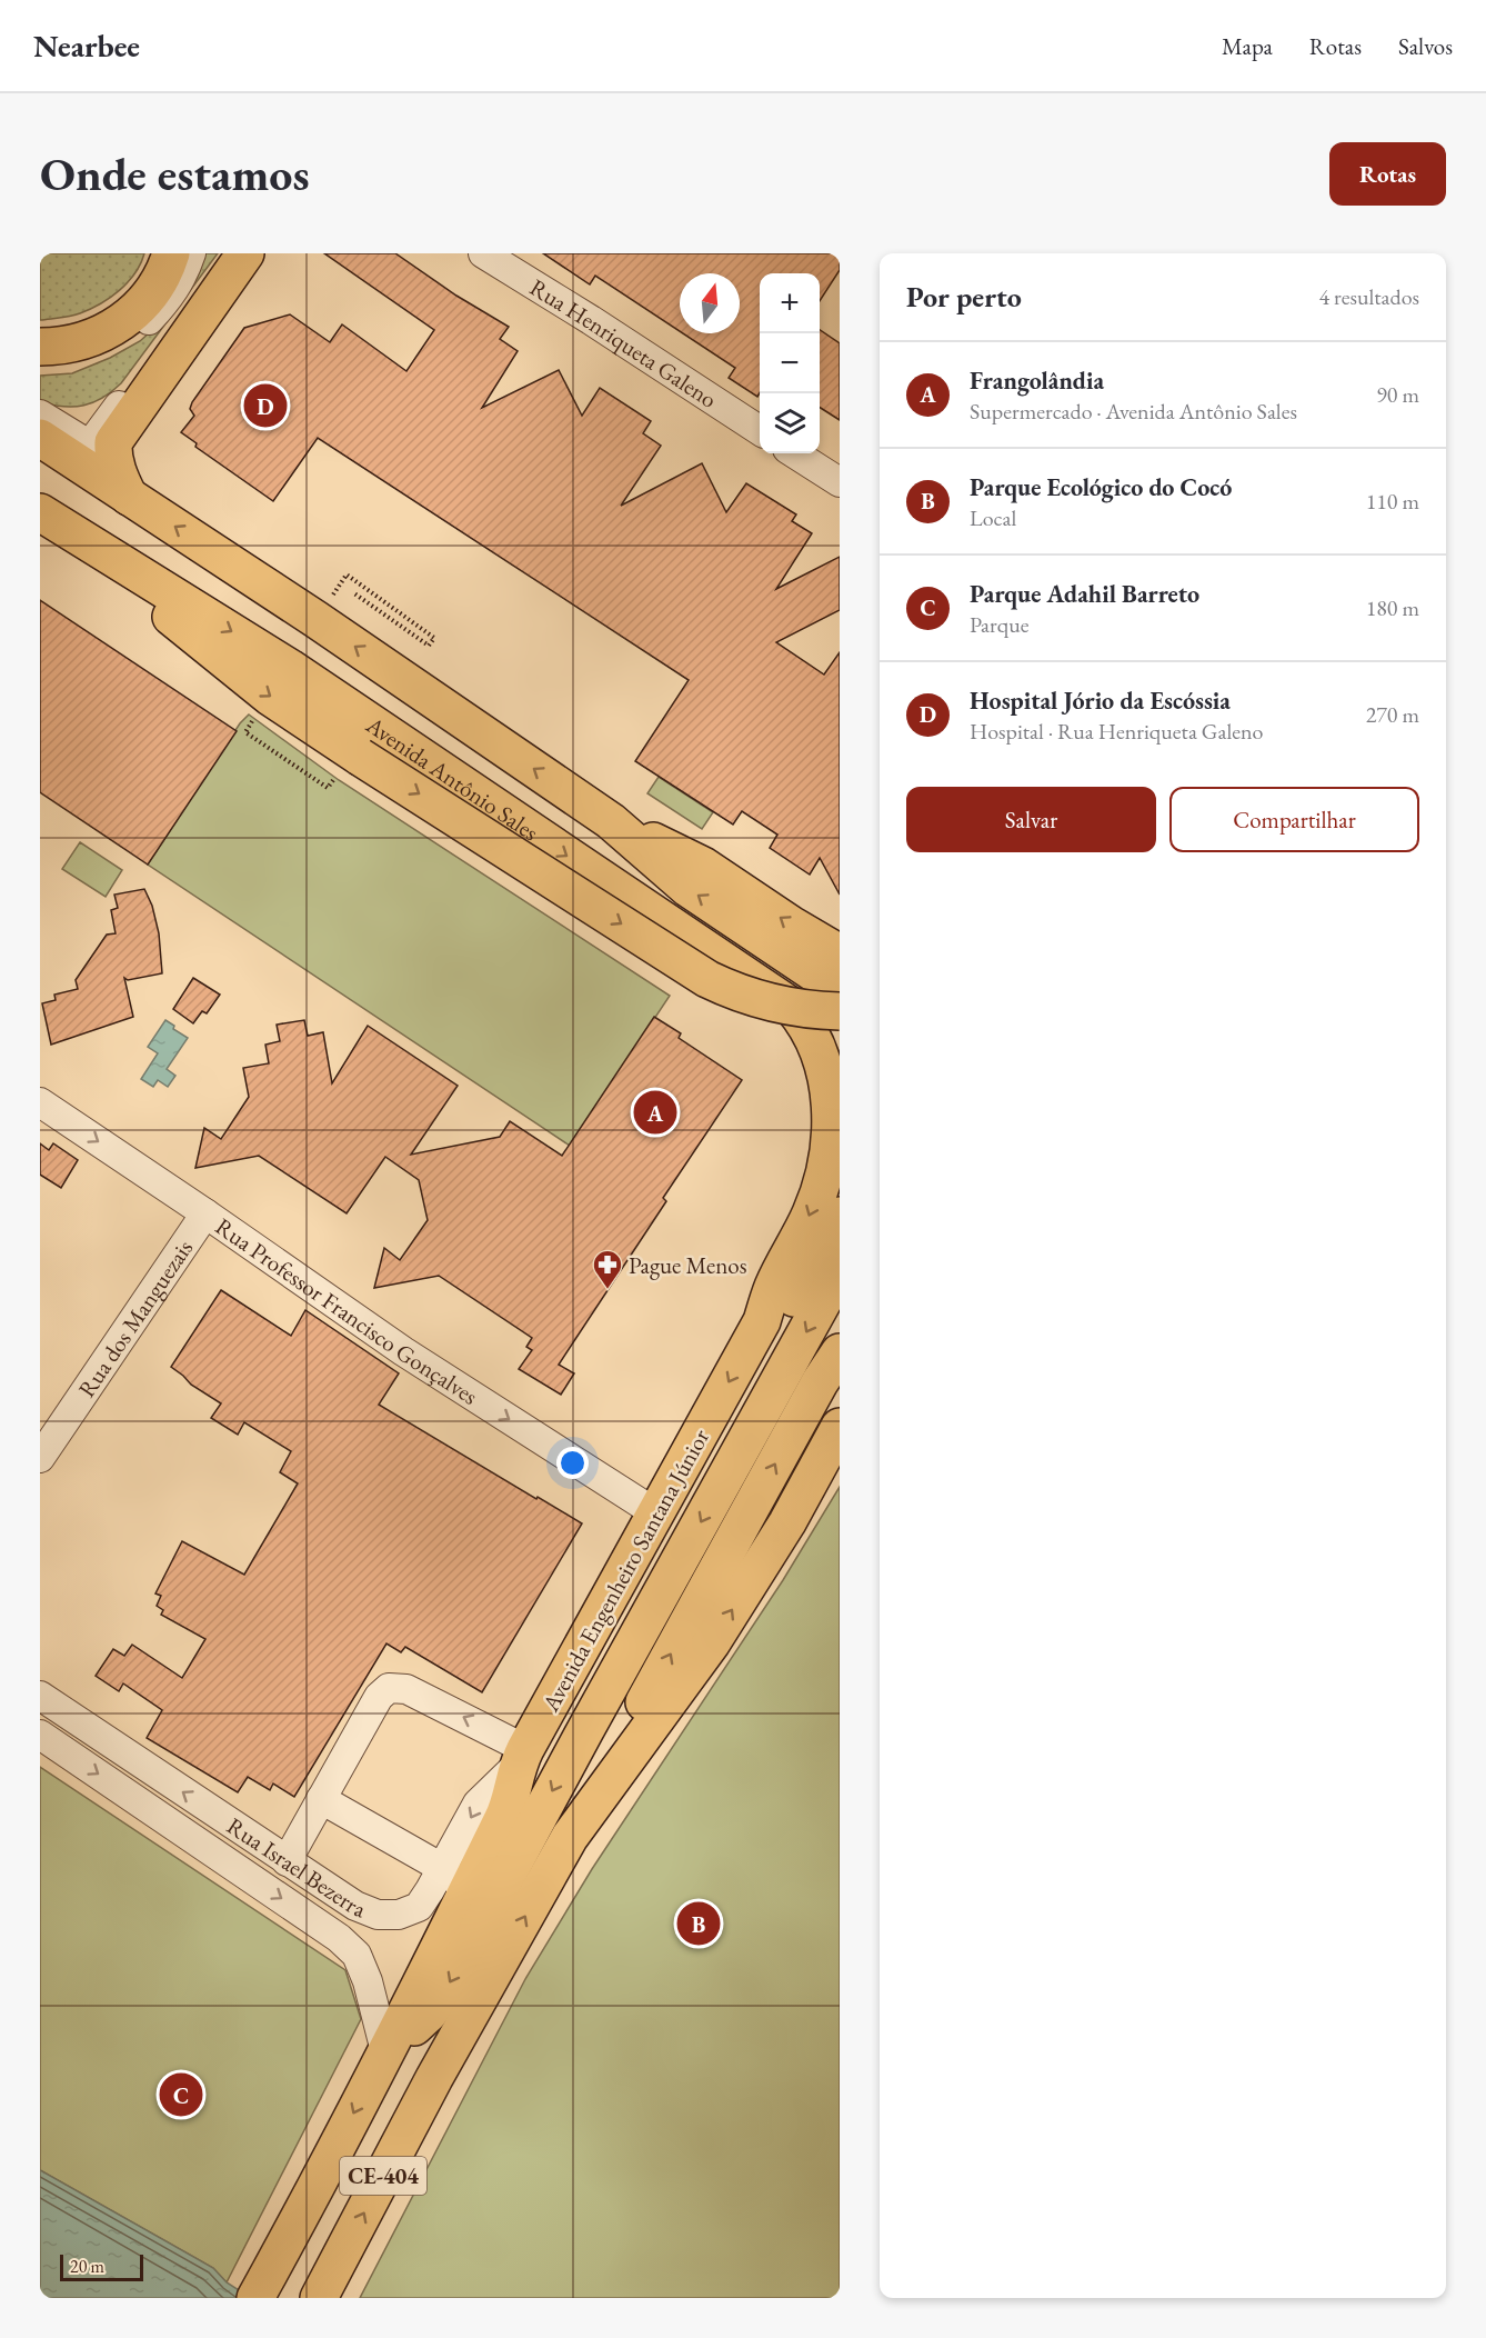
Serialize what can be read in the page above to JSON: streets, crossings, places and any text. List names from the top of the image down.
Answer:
{
  "streets": {
    "main road": ["Avenida Antônio Sales", "Avenida Engenheiro Santana Júnior", "CE-404"],
    "street": [
      "Rua Henriqueta Galeno",
      "Rua Professor Francisco Gonçalves",
      "Rua dos Manguezais",
      "Rua Israel Bezerra"
    ]
  },
  "crossings": [
    ["Avenida Antônio Sales", "Avenida Engenheiro Santana Júnior"],
    ["Rua Professor Francisco Gonçalves", "Rua dos Manguezais"],
    ["Rua Professor Francisco Gonçalves", "Avenida Engenheiro Santana Júnior"],
    ["Avenida Engenheiro Santana Júnior", "Rua Israel Bezerra"]
  ],
  "one_way": ["Rua Professor Francisco Gonçalves"],
  "places": {
    "pharmacy": ["Pague Menos"]
  },
  "scale_bar": "20 m",
  "north": "top",
  "page": {
    "header": "Nearbee",
    "nav": ["Mapa", "Rotas", "Salvos"],
    "buttons": [
      "Rotas",
      ["Salvar", "Compartilhar"]
    ],
    "title": "Onde estamos",
    "heading": ["Por perto", "4 resultados"],
    "map_buttons": ["+", "−"],
    "list": [
      {
        "mark": "A",
        "name": "Frangolândia",
        "note": "Supermercado · Avenida Antônio Sales",
        "value": "90 m"
      },
      {
        "mark": "B",
        "name": "Parque Ecológico do Cocó",
        "note": "Local",
        "value": "110 m"
      },
      {
        "mark": "C",
        "name": "Parque Adahil Barreto",
        "note": "Parque",
        "value": "180 m"
      },
      {
        "mark": "D",
        "name": "Hospital Jório da Escóssia",
        "note": "Hospital · Rua Henriqueta Galeno",
        "value": "270 m"
      }
    ],
    "pins": [
      "D",
      "A",
      "B",
      "C"
    ],
    "scale": "20 m"
  }
}
